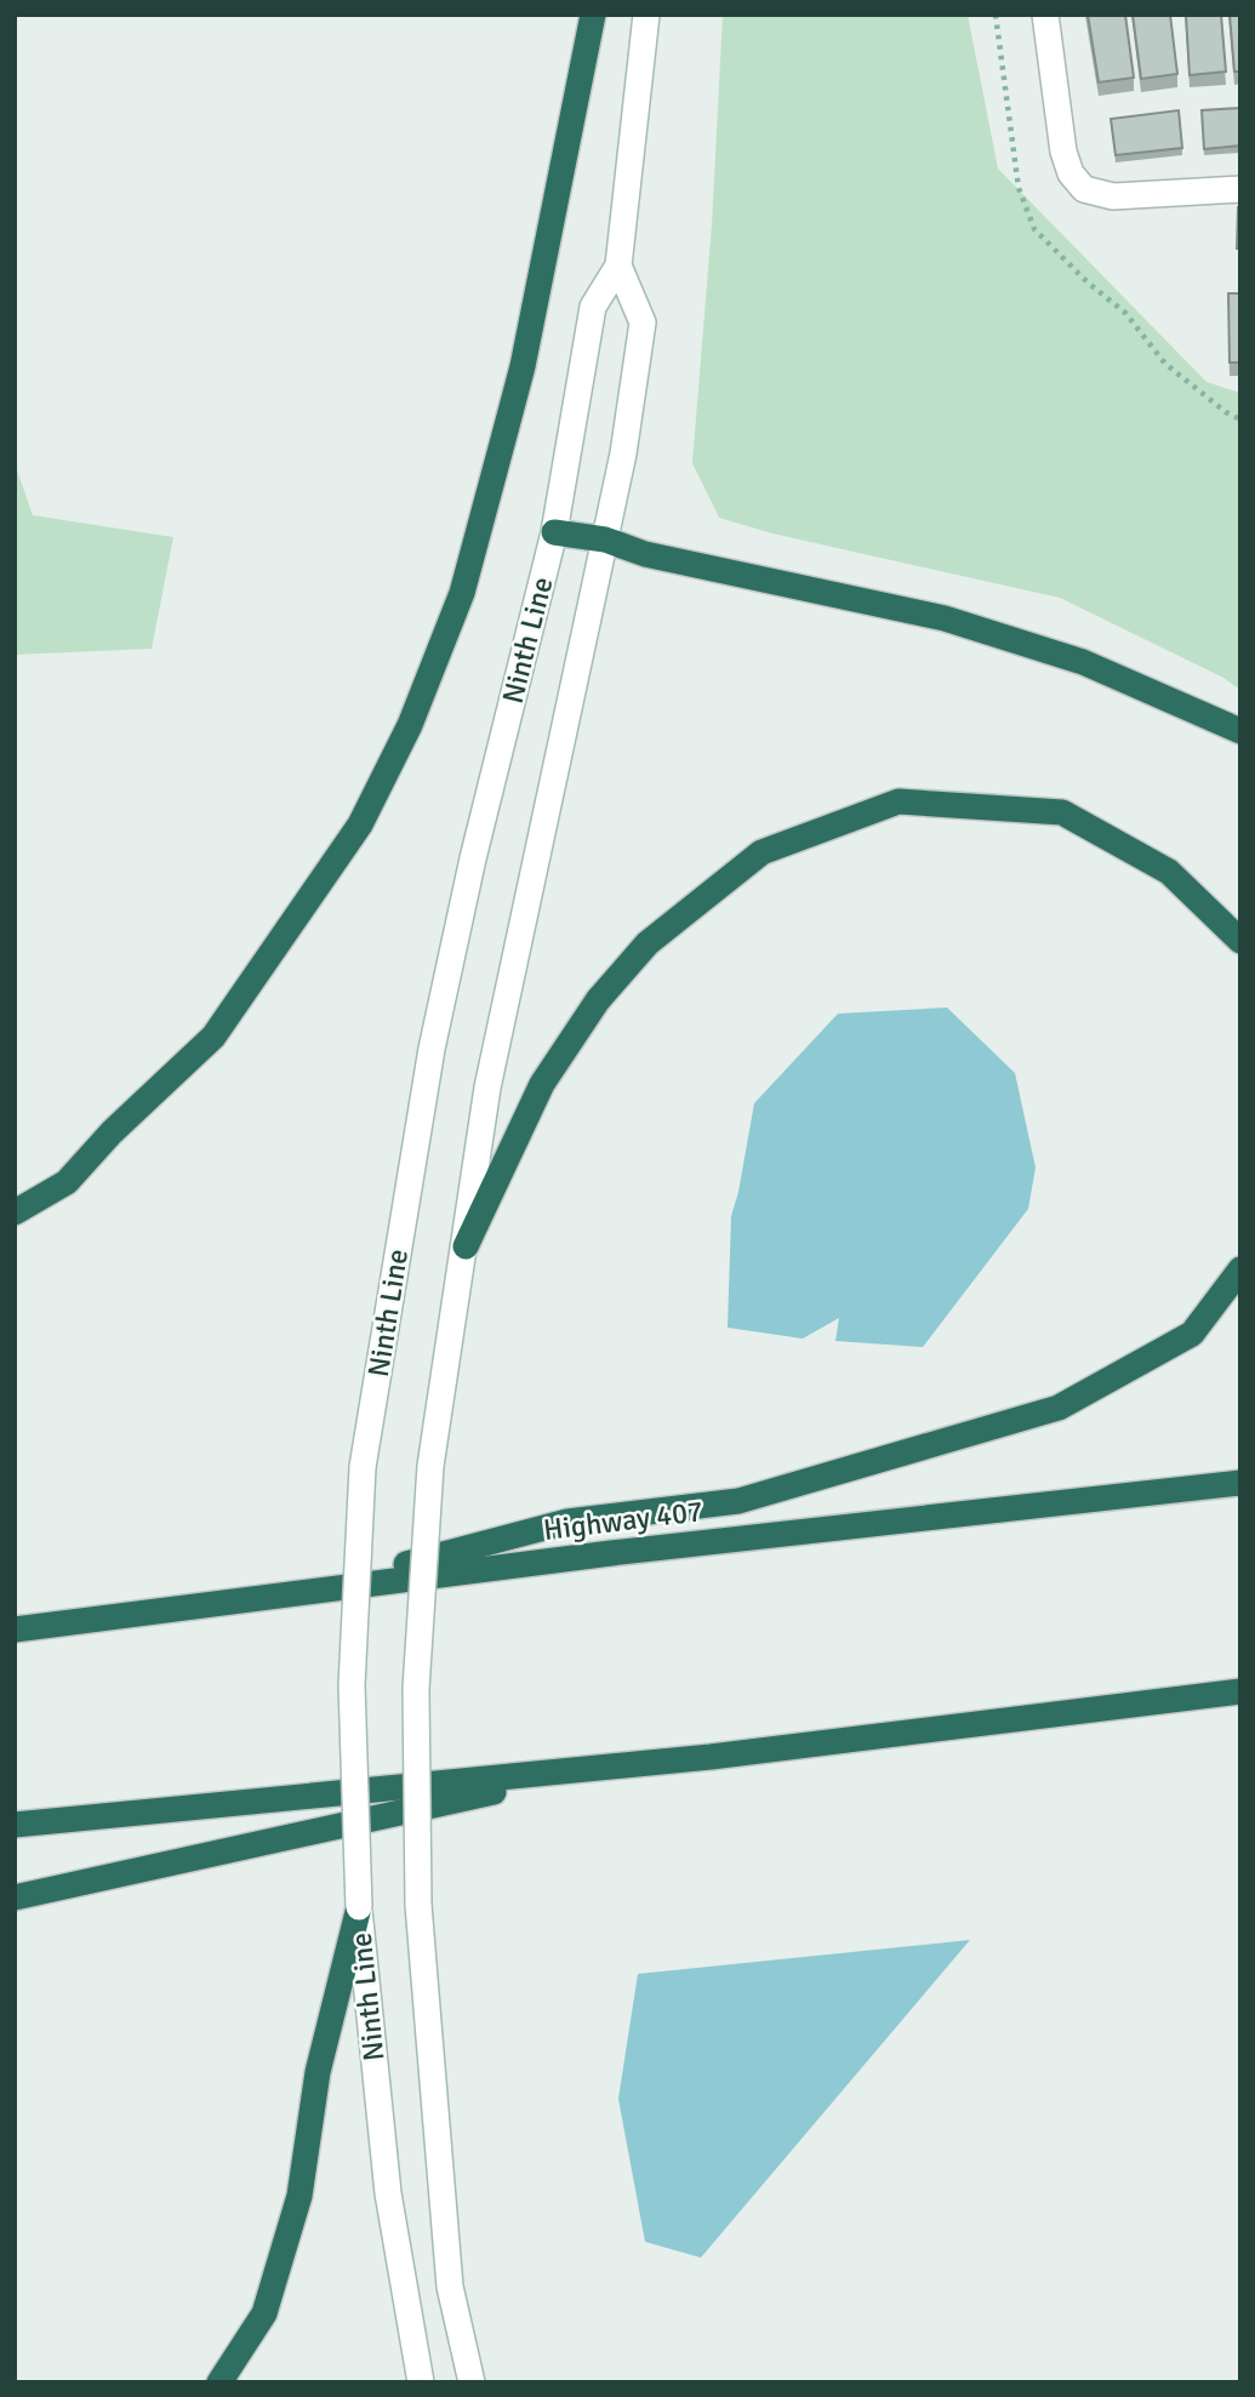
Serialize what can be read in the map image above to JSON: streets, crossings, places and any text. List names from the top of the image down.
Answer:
{
  "streets": {
    "highway": ["Highway 407"],
    "main road": ["Ninth Line"]
  }
}
